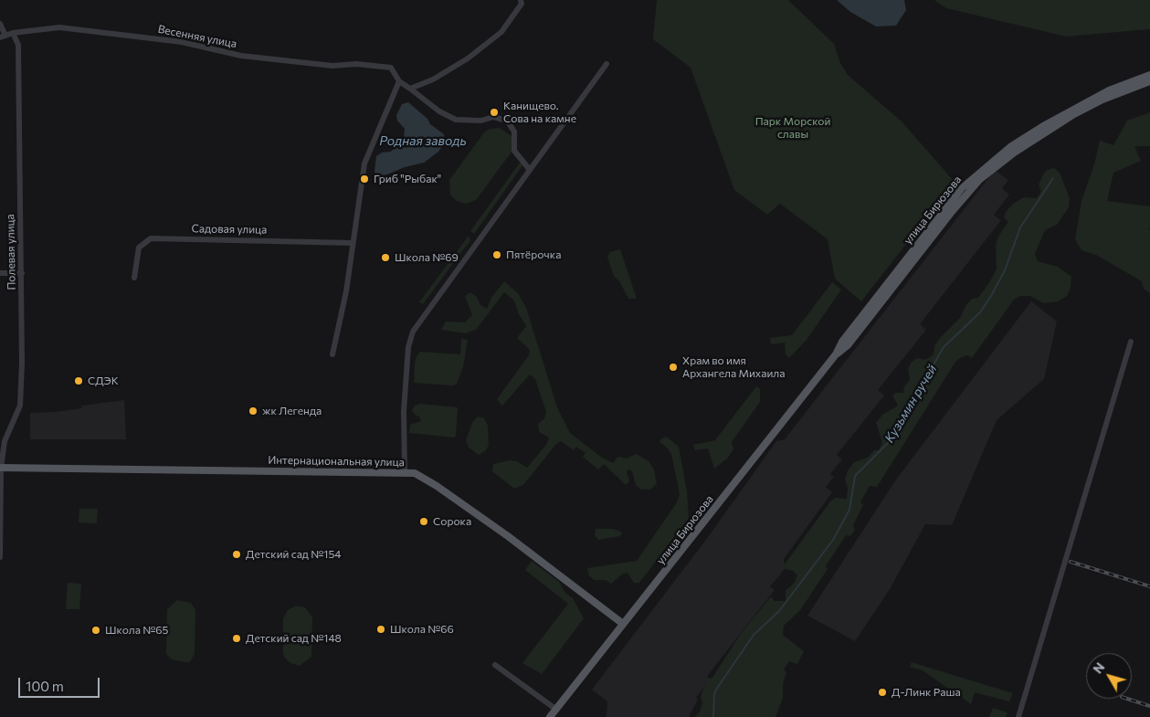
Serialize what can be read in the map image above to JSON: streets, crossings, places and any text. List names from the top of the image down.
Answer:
{
  "streets": {
    "main road": ["улица Бирюзова", "Интернациональная улица"],
    "street": ["Весенняя улица", "Садовая улица", "Полевая улица"]
  },
  "crossings": [
    ["Весенняя улица", "Полевая улица"],
    ["улица Бирюзова", "Интернациональная улица"],
    ["Полевая улица", "Интернациональная улица"]
  ],
  "water": ["Родная заводь", "Кузьмин ручей"],
  "parks": ["Парк Морской славы"],
  "places": [
    "Канищево. Сова на камне",
    "Гриб \"Рыбак\"",
    "Пятёрочка",
    "Школа №69",
    "Храм во имя Архангела Михаила",
    "СДЭК",
    "жк Легенда",
    "Сорока",
    "Детский сад №154",
    "Школа №66",
    "Школа №65",
    "Детский сад №148",
    "Д-Линк Раша"
  ],
  "scale_bar": "100 m",
  "north": "top left"
}
